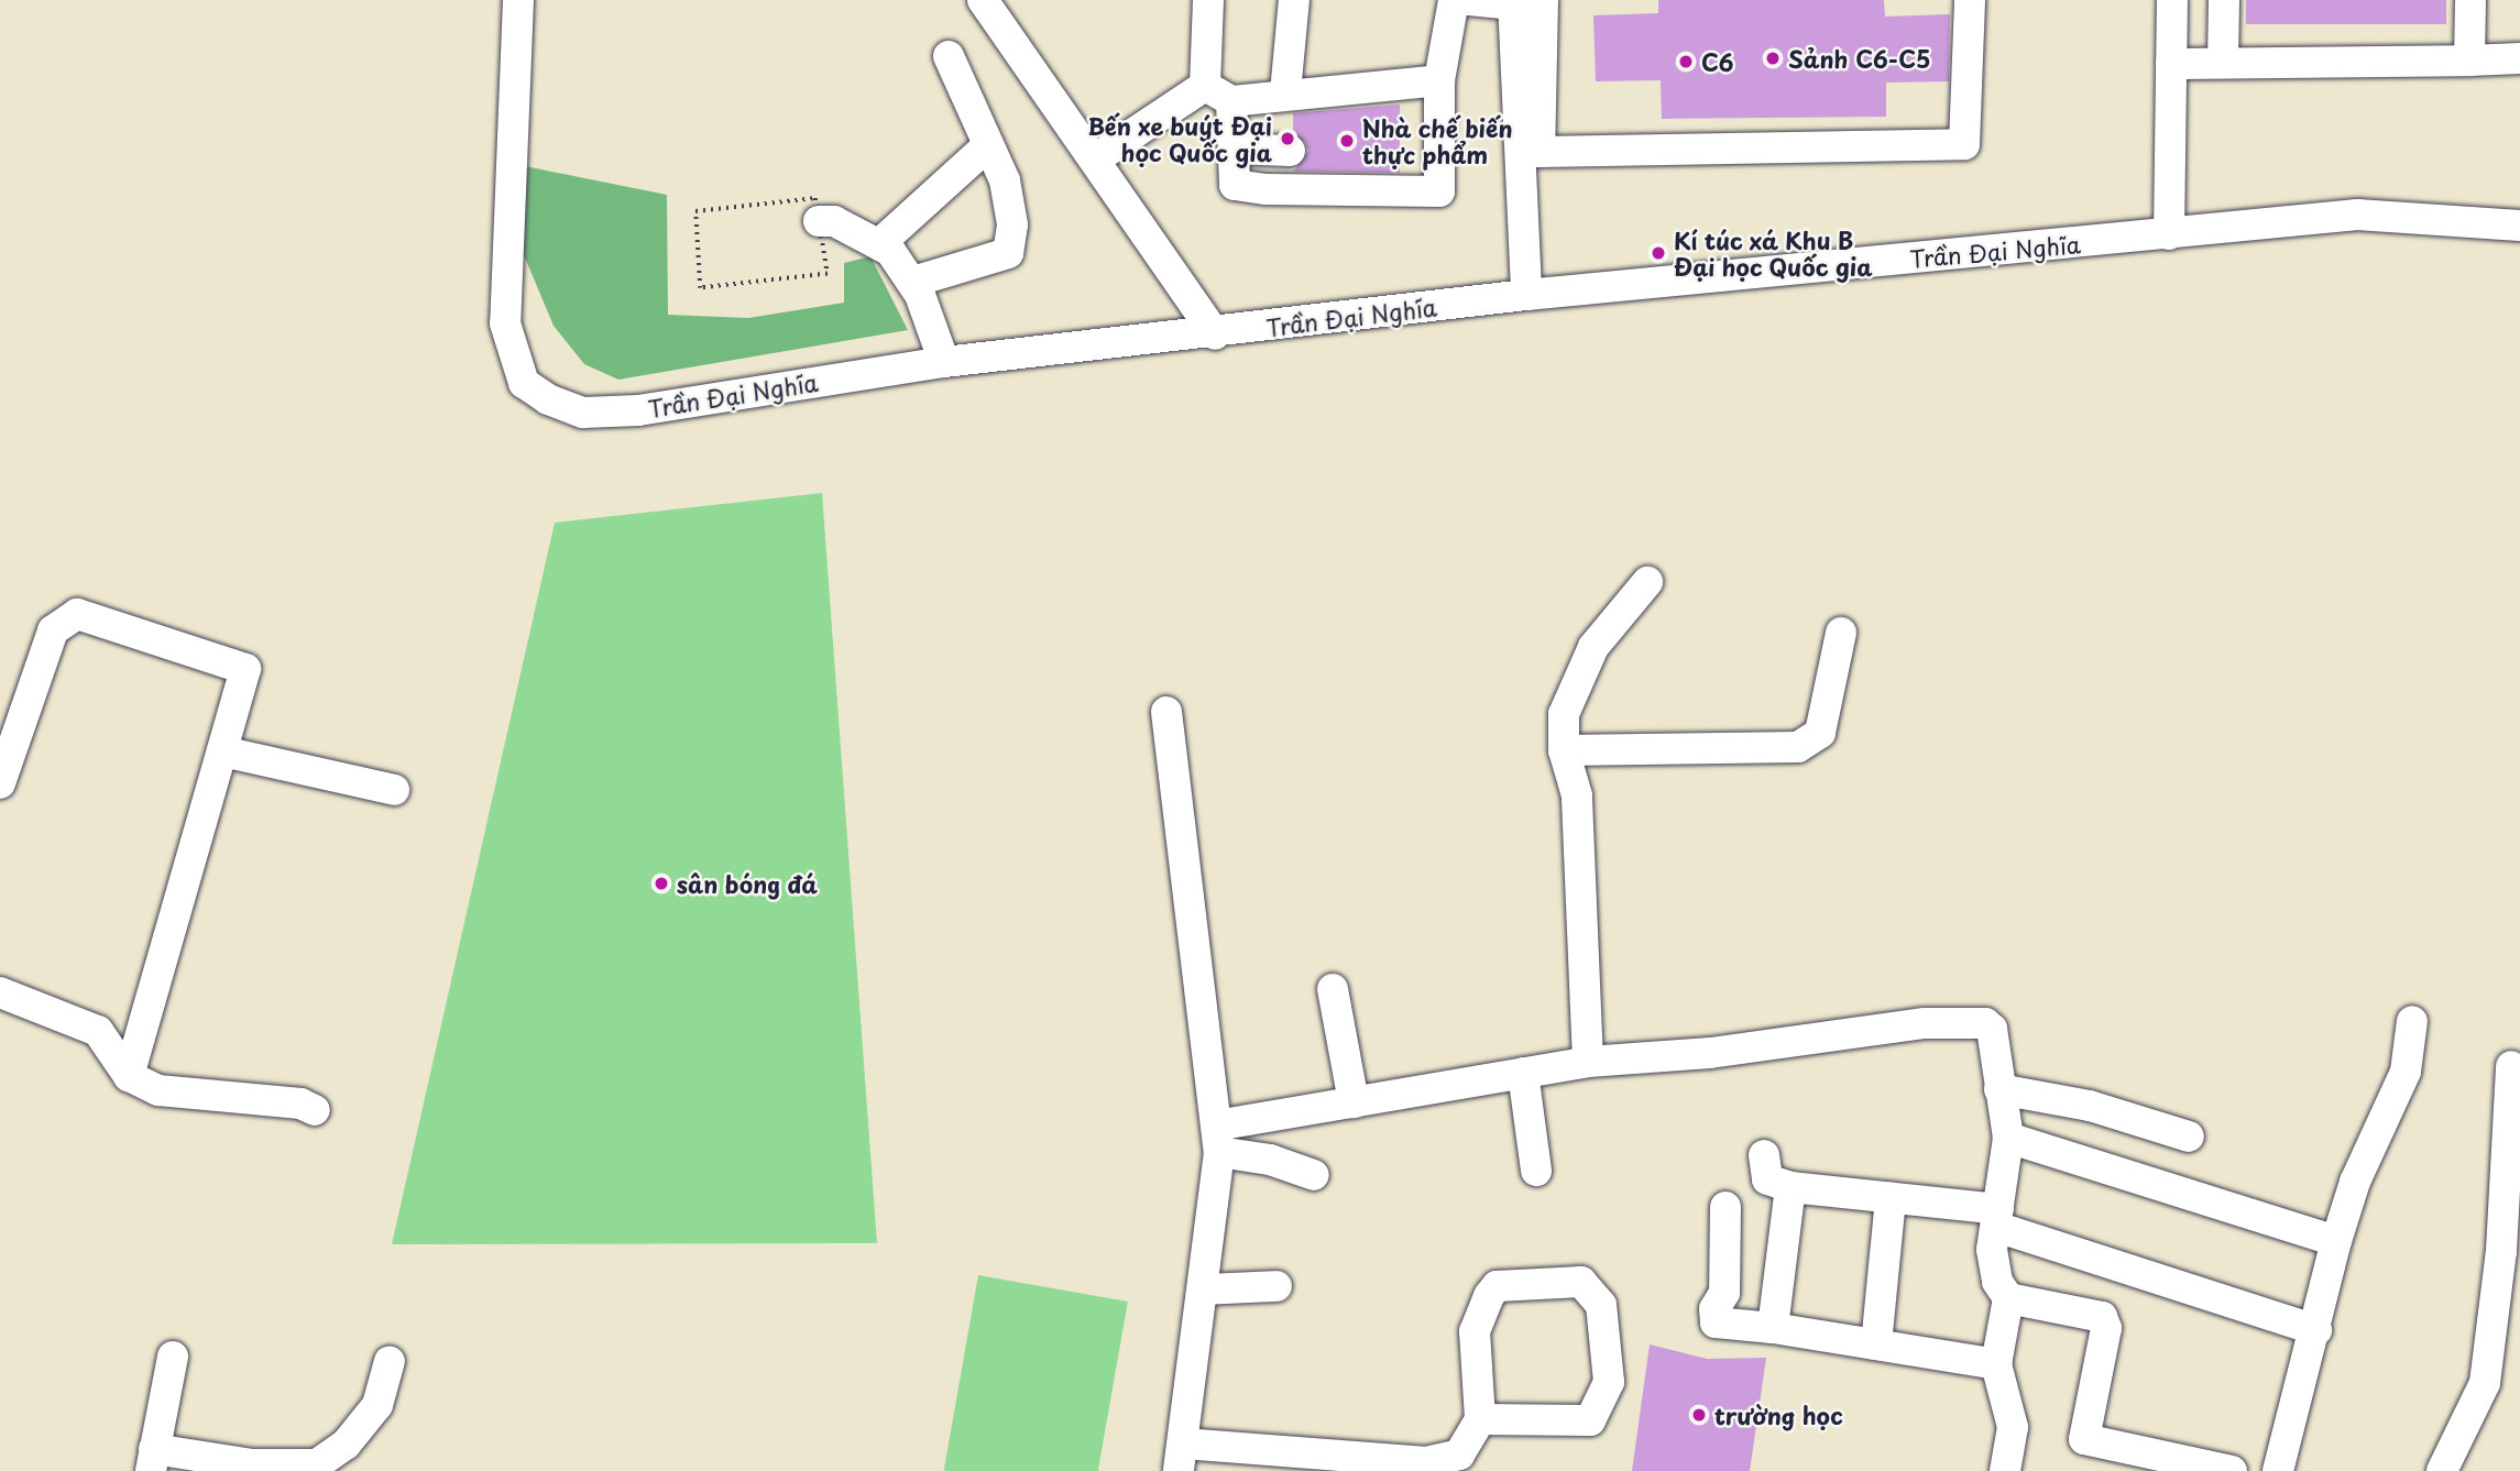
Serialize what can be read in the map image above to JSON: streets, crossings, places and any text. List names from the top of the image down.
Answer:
{
  "streets": {
    "street": ["Trần Đại Nghĩa"]
  },
  "places": [
    "Sảnh C6-C5",
    "C6",
    "Bến xe buýt Đại học Quốc gia",
    "Nhà chế biến thực phẩm",
    "Kí túc xá Khu B Đại học Quốc gia",
    "sân bóng đá",
    "trường học"
  ]
}
